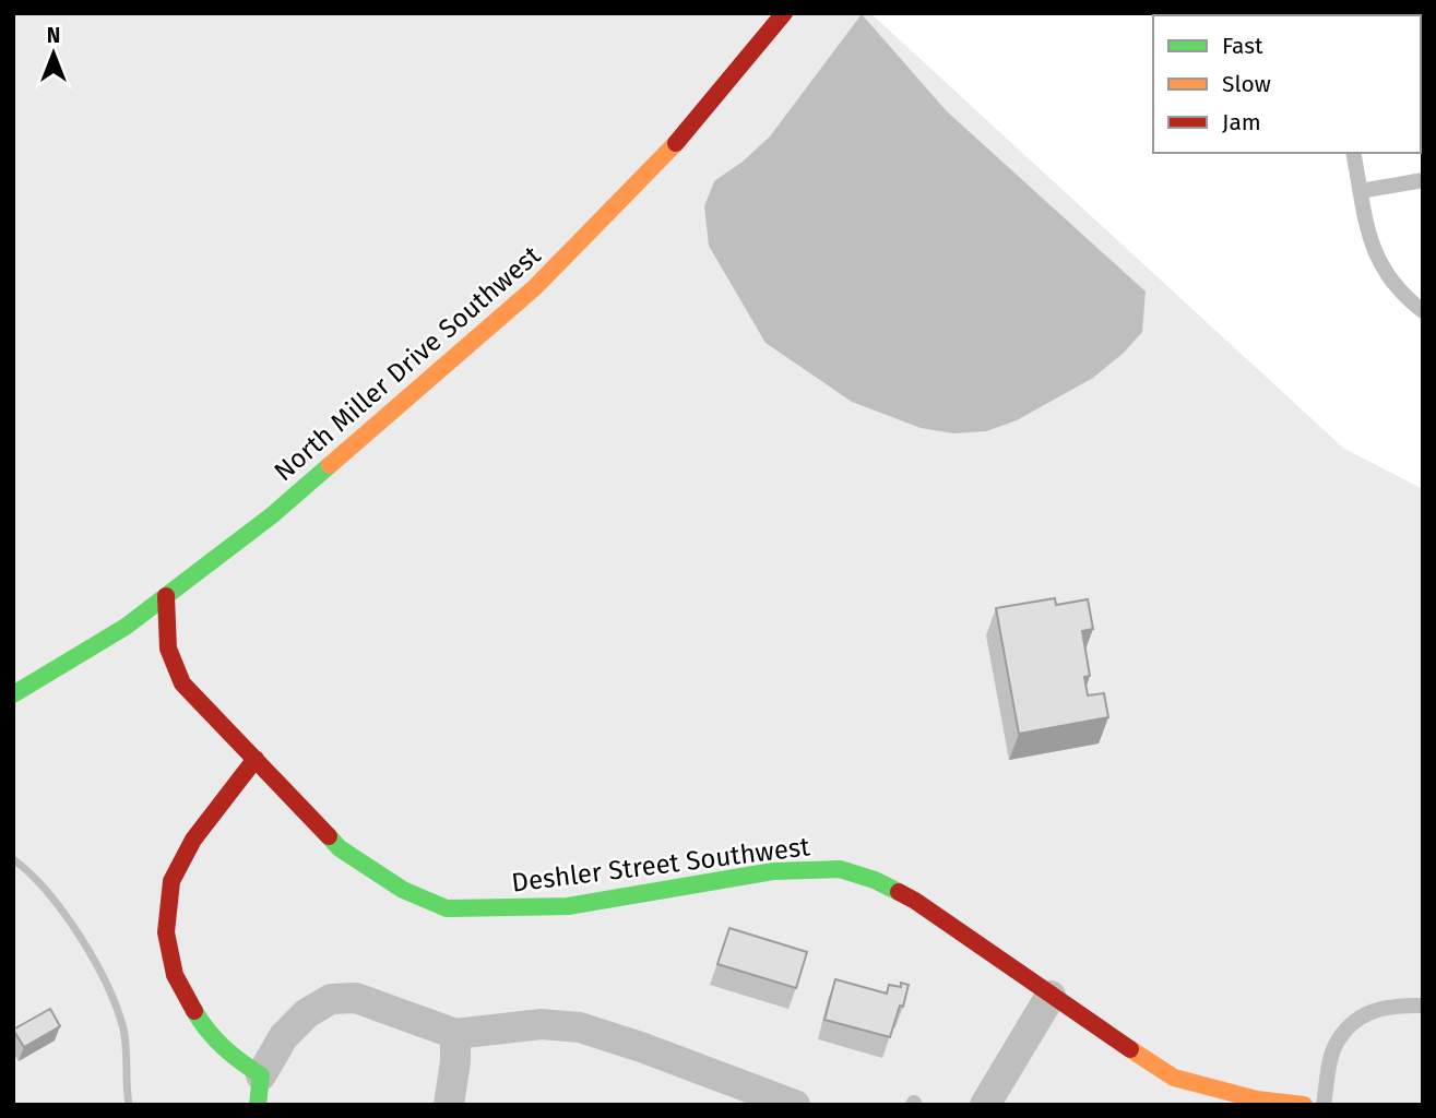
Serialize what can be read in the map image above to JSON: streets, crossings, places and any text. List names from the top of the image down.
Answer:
{
  "streets": {
    "street": ["North Miller Drive Southwest", "Deshler Street Southwest"]
  },
  "crossings": [
    ["North Miller Drive Southwest", "Deshler Street Southwest"]
  ],
  "legend": ["Fast", "Slow", "Jam"],
  "north": "top"
}
